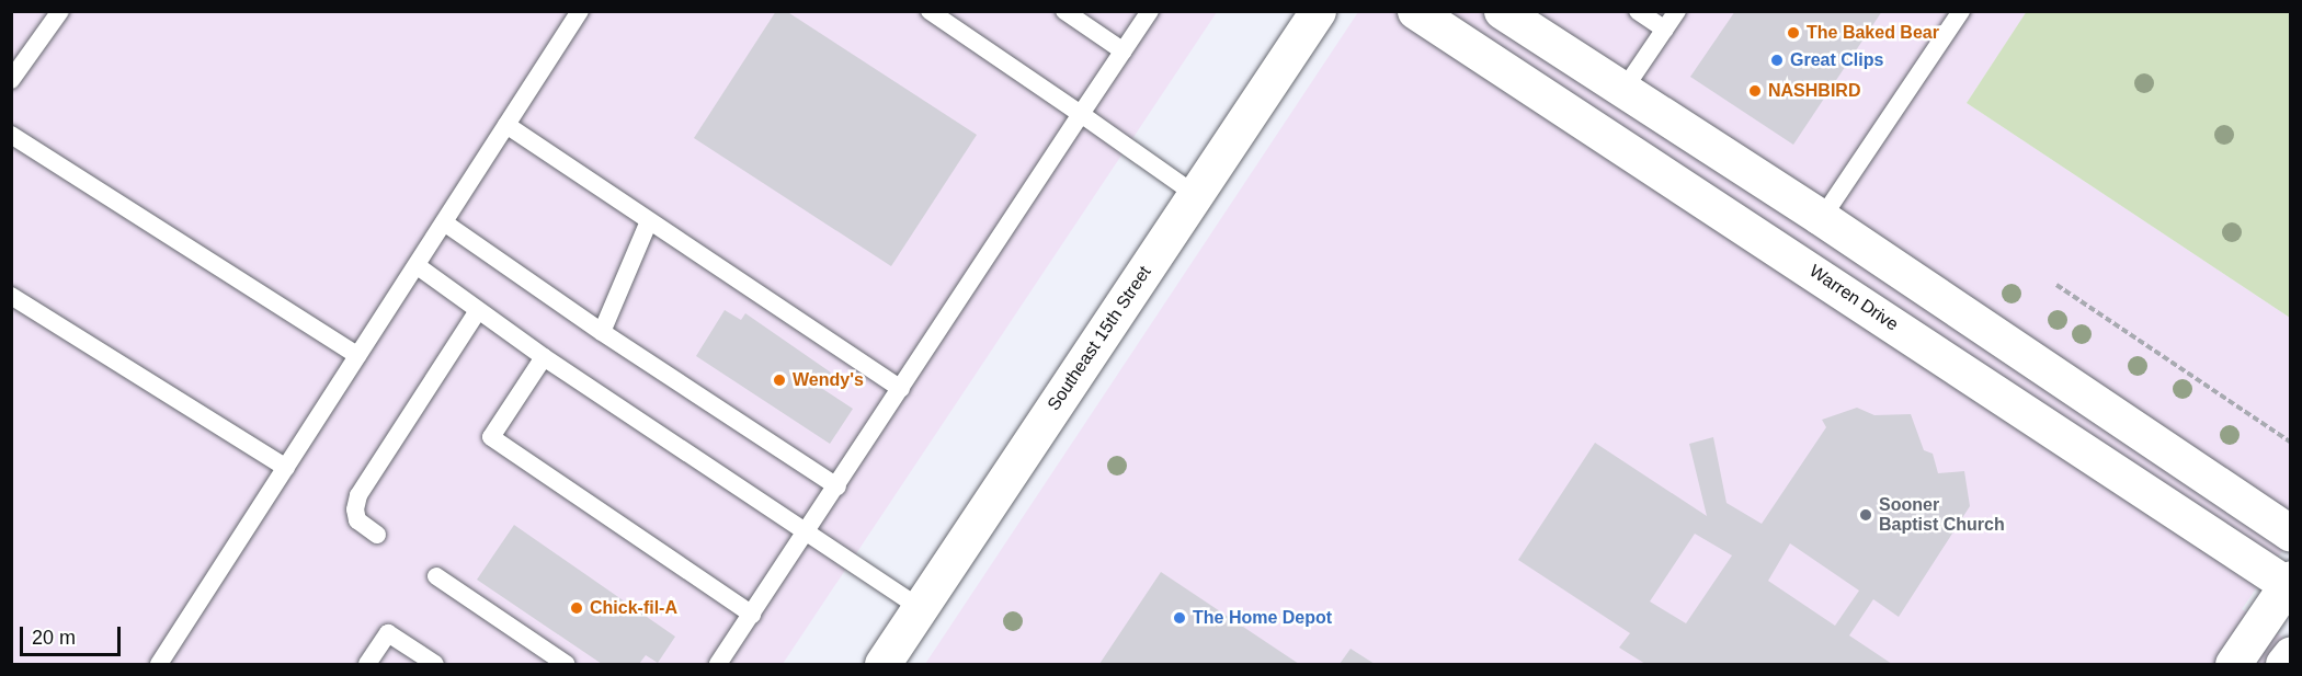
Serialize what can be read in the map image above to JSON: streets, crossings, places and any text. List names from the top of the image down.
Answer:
{
  "streets": {
    "street": ["Warren Drive", "Southeast 15th Street"]
  },
  "places": [
    "The Baked Bear",
    "Great Clips",
    "NASHBIRD",
    "Wendy's",
    "Sooner Baptist Church",
    "Chick-fil-A",
    "The Home Depot"
  ],
  "scale_bar": "20 m"
}
